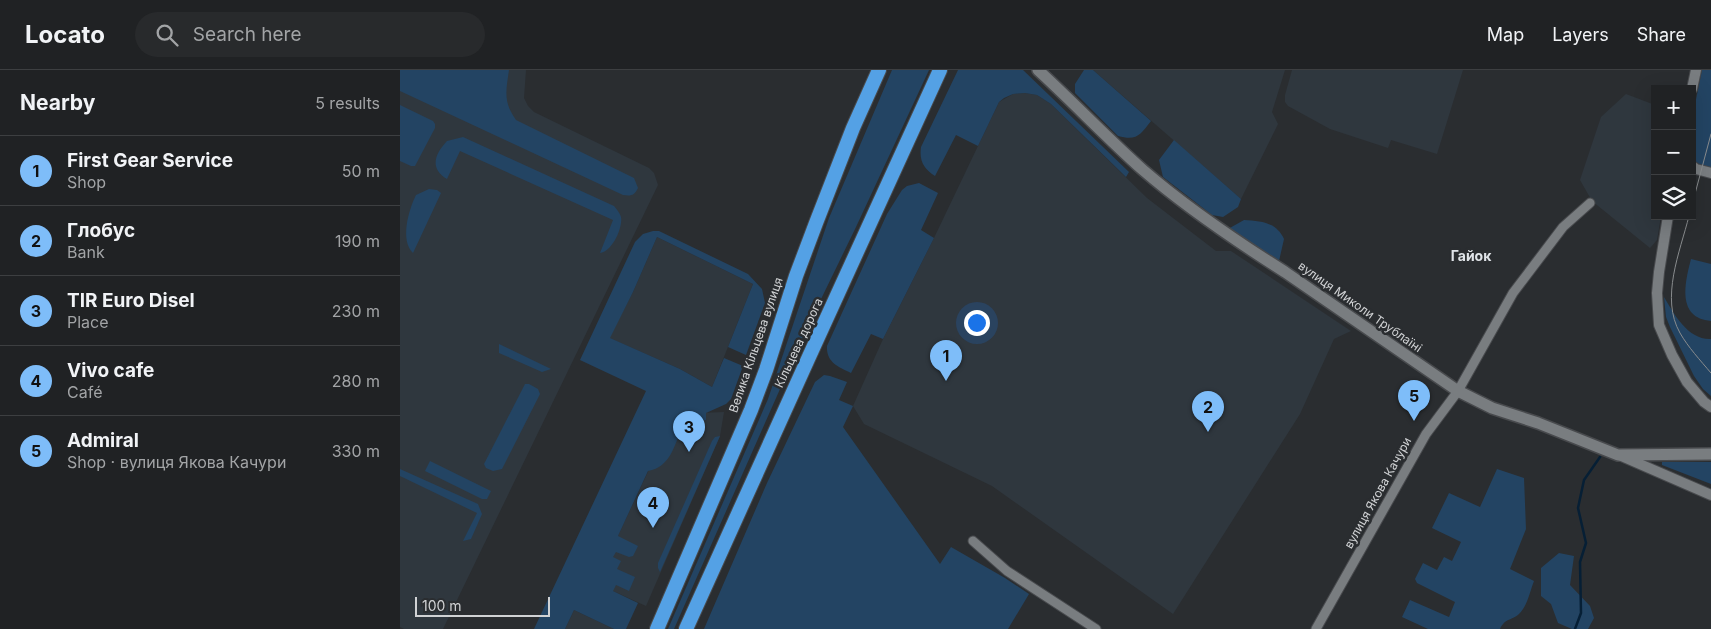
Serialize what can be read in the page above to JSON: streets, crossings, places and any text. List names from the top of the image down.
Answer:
{
  "streets": {
    "highway": ["Кільцева дорога", "Велика Кільцева вулиця"],
    "main road": ["вулиця Миколи Трублаїні"],
    "street": ["вулиця Якова Качури"]
  },
  "crossings": [
    ["вулиця Миколи Трублаїні", "вулиця Якова Качури"]
  ],
  "districts": ["Гайок"],
  "scale_bar": "100 m",
  "page": {
    "header": "Locato",
    "search": "Search here",
    "nav": ["Map", "Layers", "Share"],
    "heading": ["Nearby", "5 results"],
    "map_buttons": ["+", "−"],
    "list": [
      {
        "mark": "1",
        "name": "First Gear Service",
        "note": "Shop",
        "value": "50 m"
      },
      {
        "mark": "2",
        "name": "Глобус",
        "note": "Bank",
        "value": "190 m"
      },
      {
        "mark": "3",
        "name": "TIR Euro Disel",
        "note": "Place",
        "value": "230 m"
      },
      {
        "mark": "4",
        "name": "Vivo cafe",
        "note": "Café",
        "value": "280 m"
      },
      {
        "mark": "5",
        "name": "Admiral",
        "note": "Shop · вулиця Якова Качури",
        "value": "330 m"
      }
    ],
    "pins": [
      "1",
      "5",
      "2",
      "3",
      "4"
    ],
    "scale": "100 m"
  }
}
